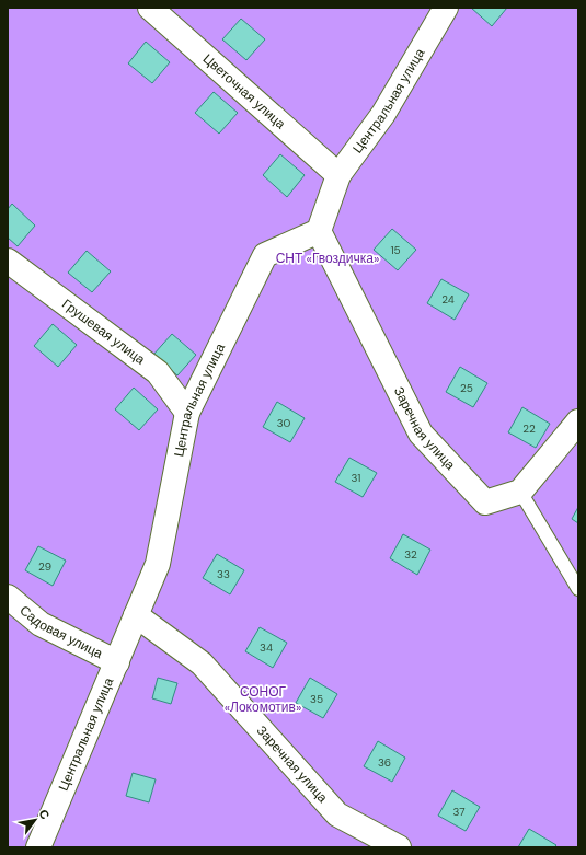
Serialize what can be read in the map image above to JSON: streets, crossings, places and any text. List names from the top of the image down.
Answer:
{
  "streets": {
    "street": [
      "Цветочная улица",
      "Центральная улица",
      "Грушевая улица",
      "Заречная улица",
      "Садовая улица"
    ]
  },
  "crossings": [
    ["Цветочная улица", "Центральная улица"],
    ["Центральная улица", "Грушевая улица"],
    ["Центральная улица", "Заречная улица"],
    ["Центральная улица", "Садовая улица"]
  ],
  "parks": ["СНТ «Гвоздичка»", "СОНОГ «Локомотив»"],
  "house_numbers": [
    "15",
    "24",
    "25",
    "30",
    "22",
    "31",
    "32",
    "29",
    "33",
    "34",
    "35",
    "36",
    "37"
  ],
  "north": "top right"
}
